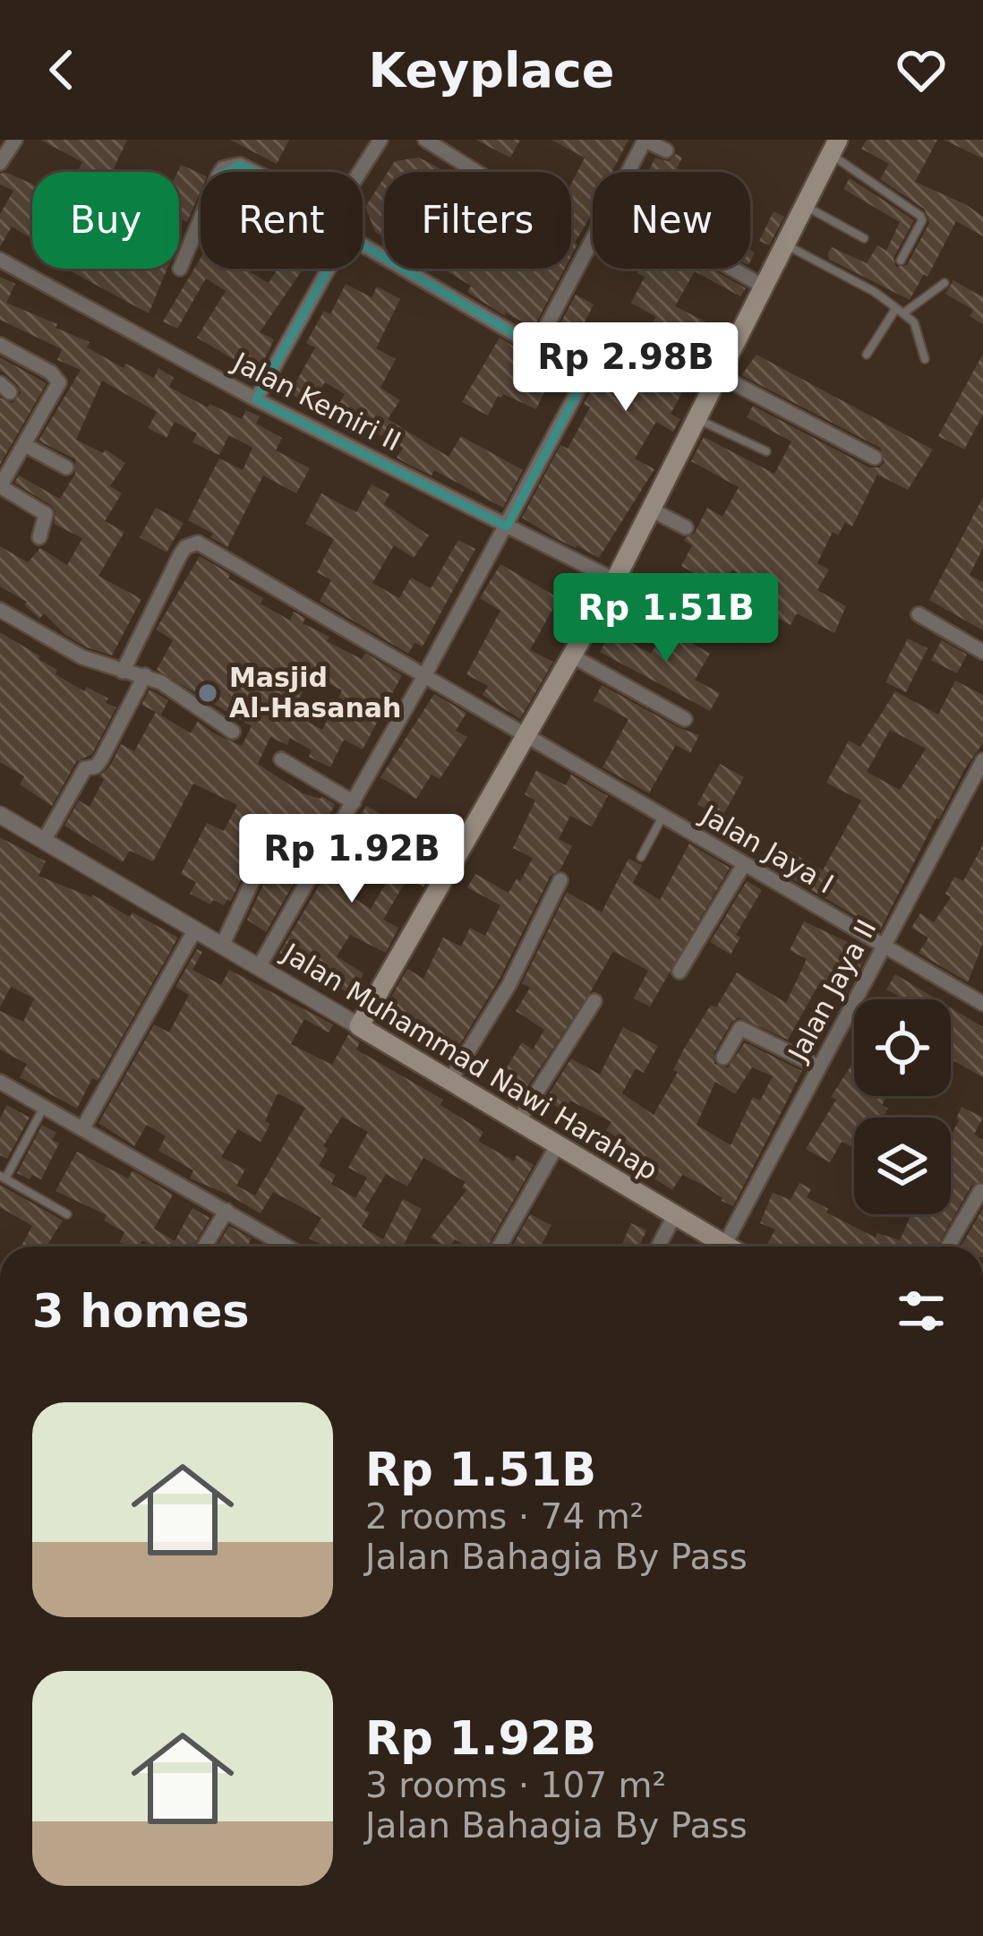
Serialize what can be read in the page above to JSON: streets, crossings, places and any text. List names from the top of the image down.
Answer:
{
  "streets": {
    "main road": ["Jalan Muhammad Nawi Harahap"],
    "street": ["Jalan Kemiri II", "Jalan Jaya I", "Jalan Jaya II"]
  },
  "crossings": [
    ["Jalan Jaya I", "Jalan Jaya II"],
    ["Jalan Jaya II", "Jalan Muhammad Nawi Harahap"]
  ],
  "places": ["Masjid Al-Hasanah"],
  "page": {
    "header": "Keyplace",
    "chip": [
      "Buy",
      "Rent",
      "Filters",
      "New"
    ],
    "price": ["Rp 2.98B", "Rp 1.51B", "Rp 1.92B"],
    "heading": "3 homes",
    "list": [
      {
        "name": "Rp 1.51B",
        "note": "2 rooms · 74 m² · Jalan Bahagia By Pass"
      },
      {
        "name": "Rp 1.92B",
        "note": "3 rooms · 107 m² · Jalan Bahagia By Pass"
      }
    ]
  }
}
